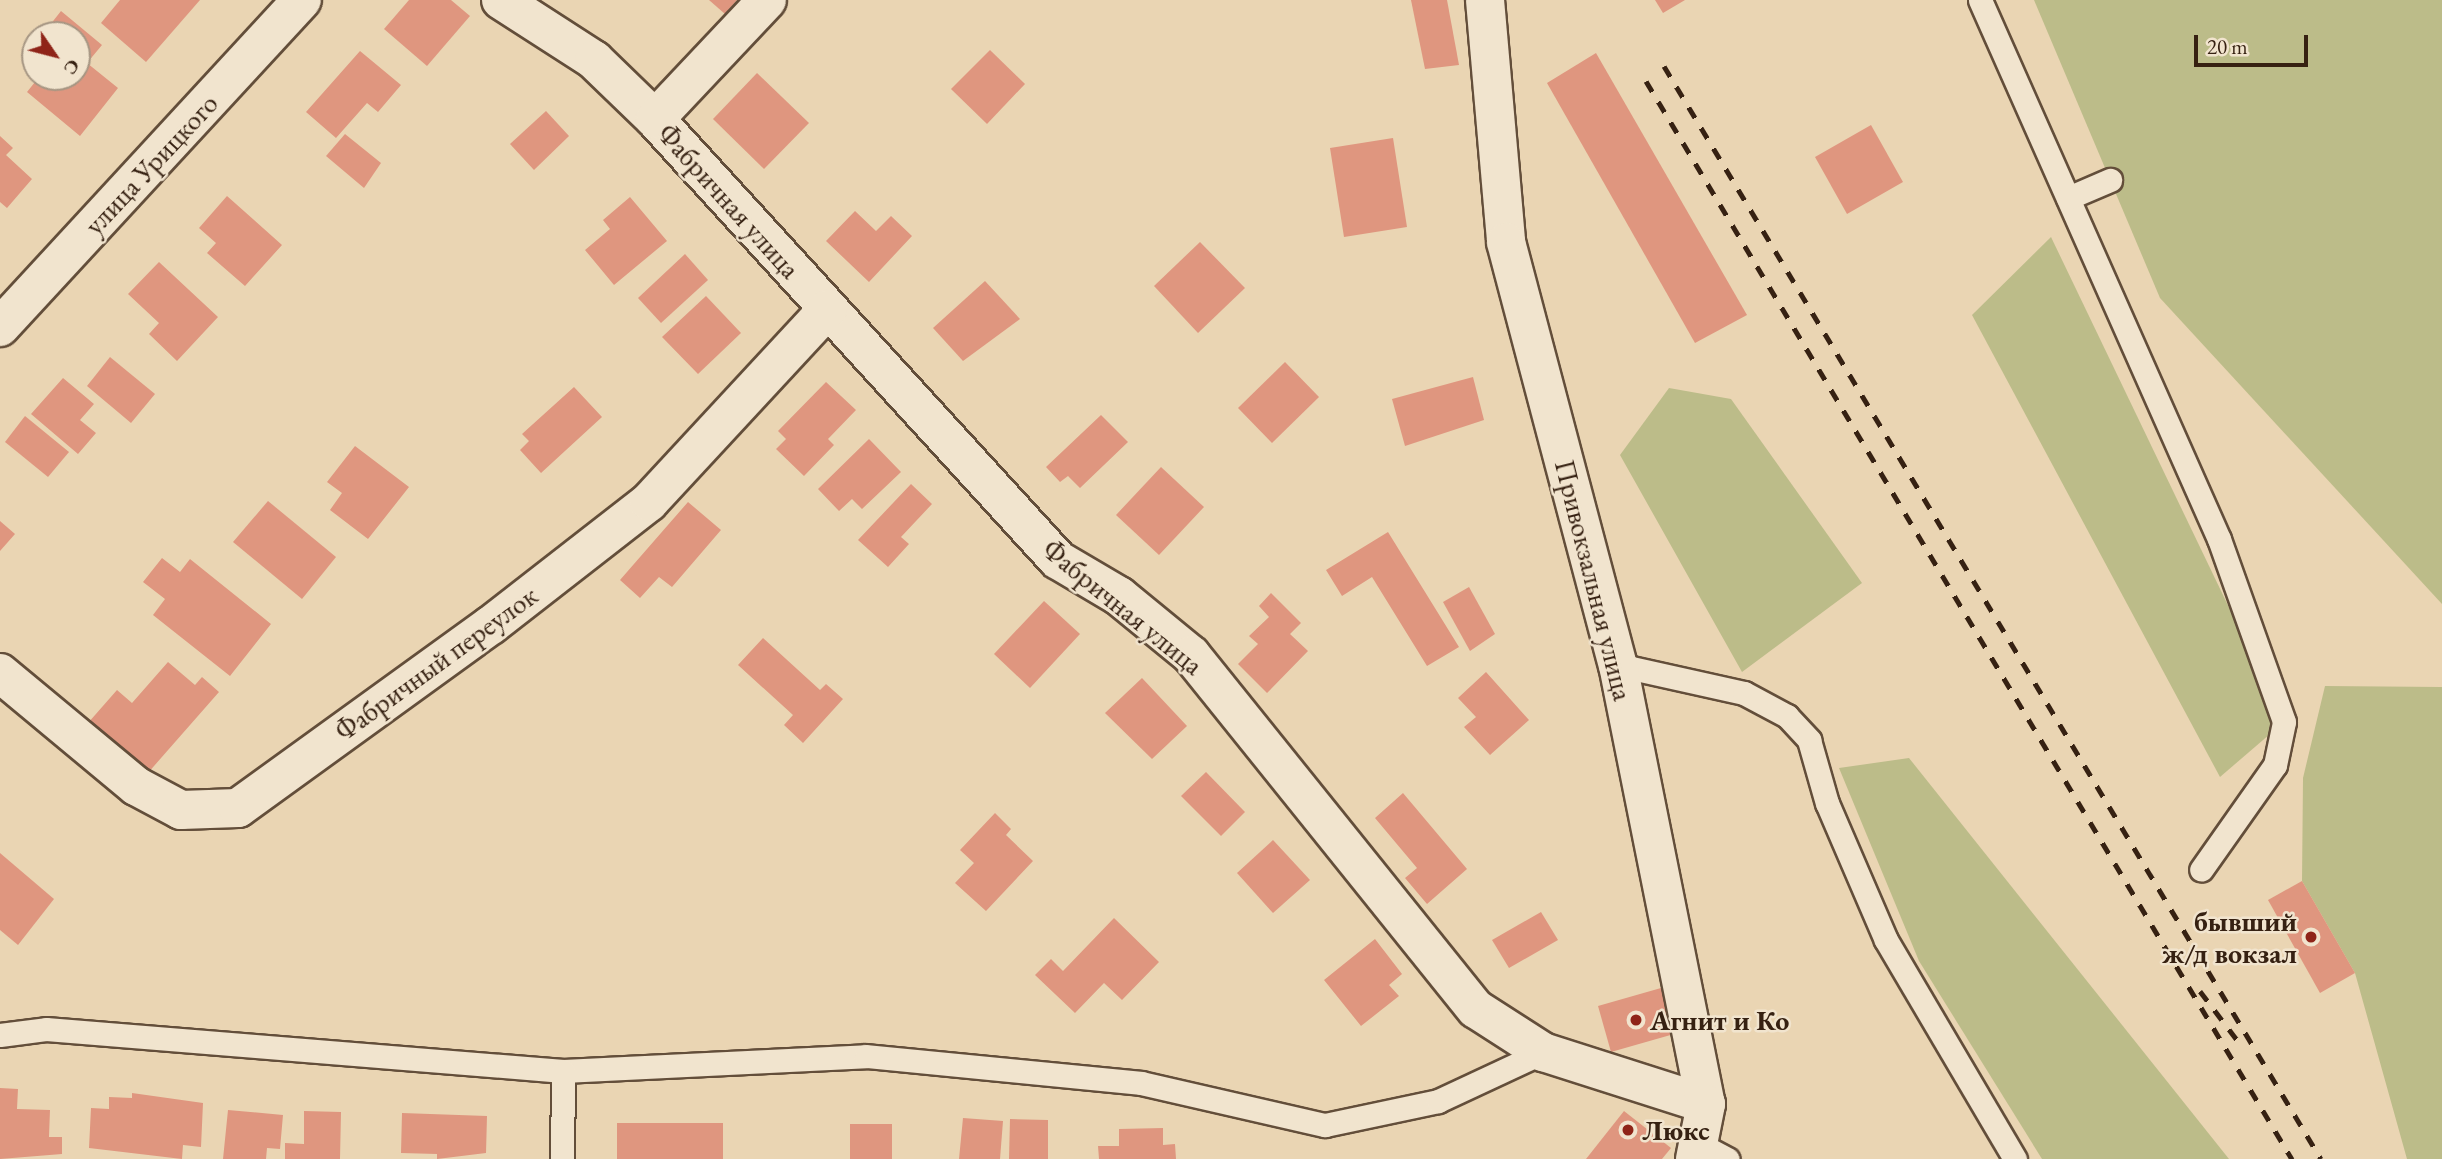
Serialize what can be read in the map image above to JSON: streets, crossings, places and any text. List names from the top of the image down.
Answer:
{
  "streets": {
    "street": [
      "улица Урицкого",
      "Фабричная улица",
      "Привокзальная улица",
      "Фабричный переулок"
    ]
  },
  "crossings": [
    ["Фабричная улица", "Привокзальная улица"],
    ["Фабричная улица", "Фабричный переулок"]
  ],
  "places": ["бывший ж/д вокзал", "Агнит и Ко", "Люкс"],
  "scale_bar": "20 m",
  "north": "bottom right"
}
